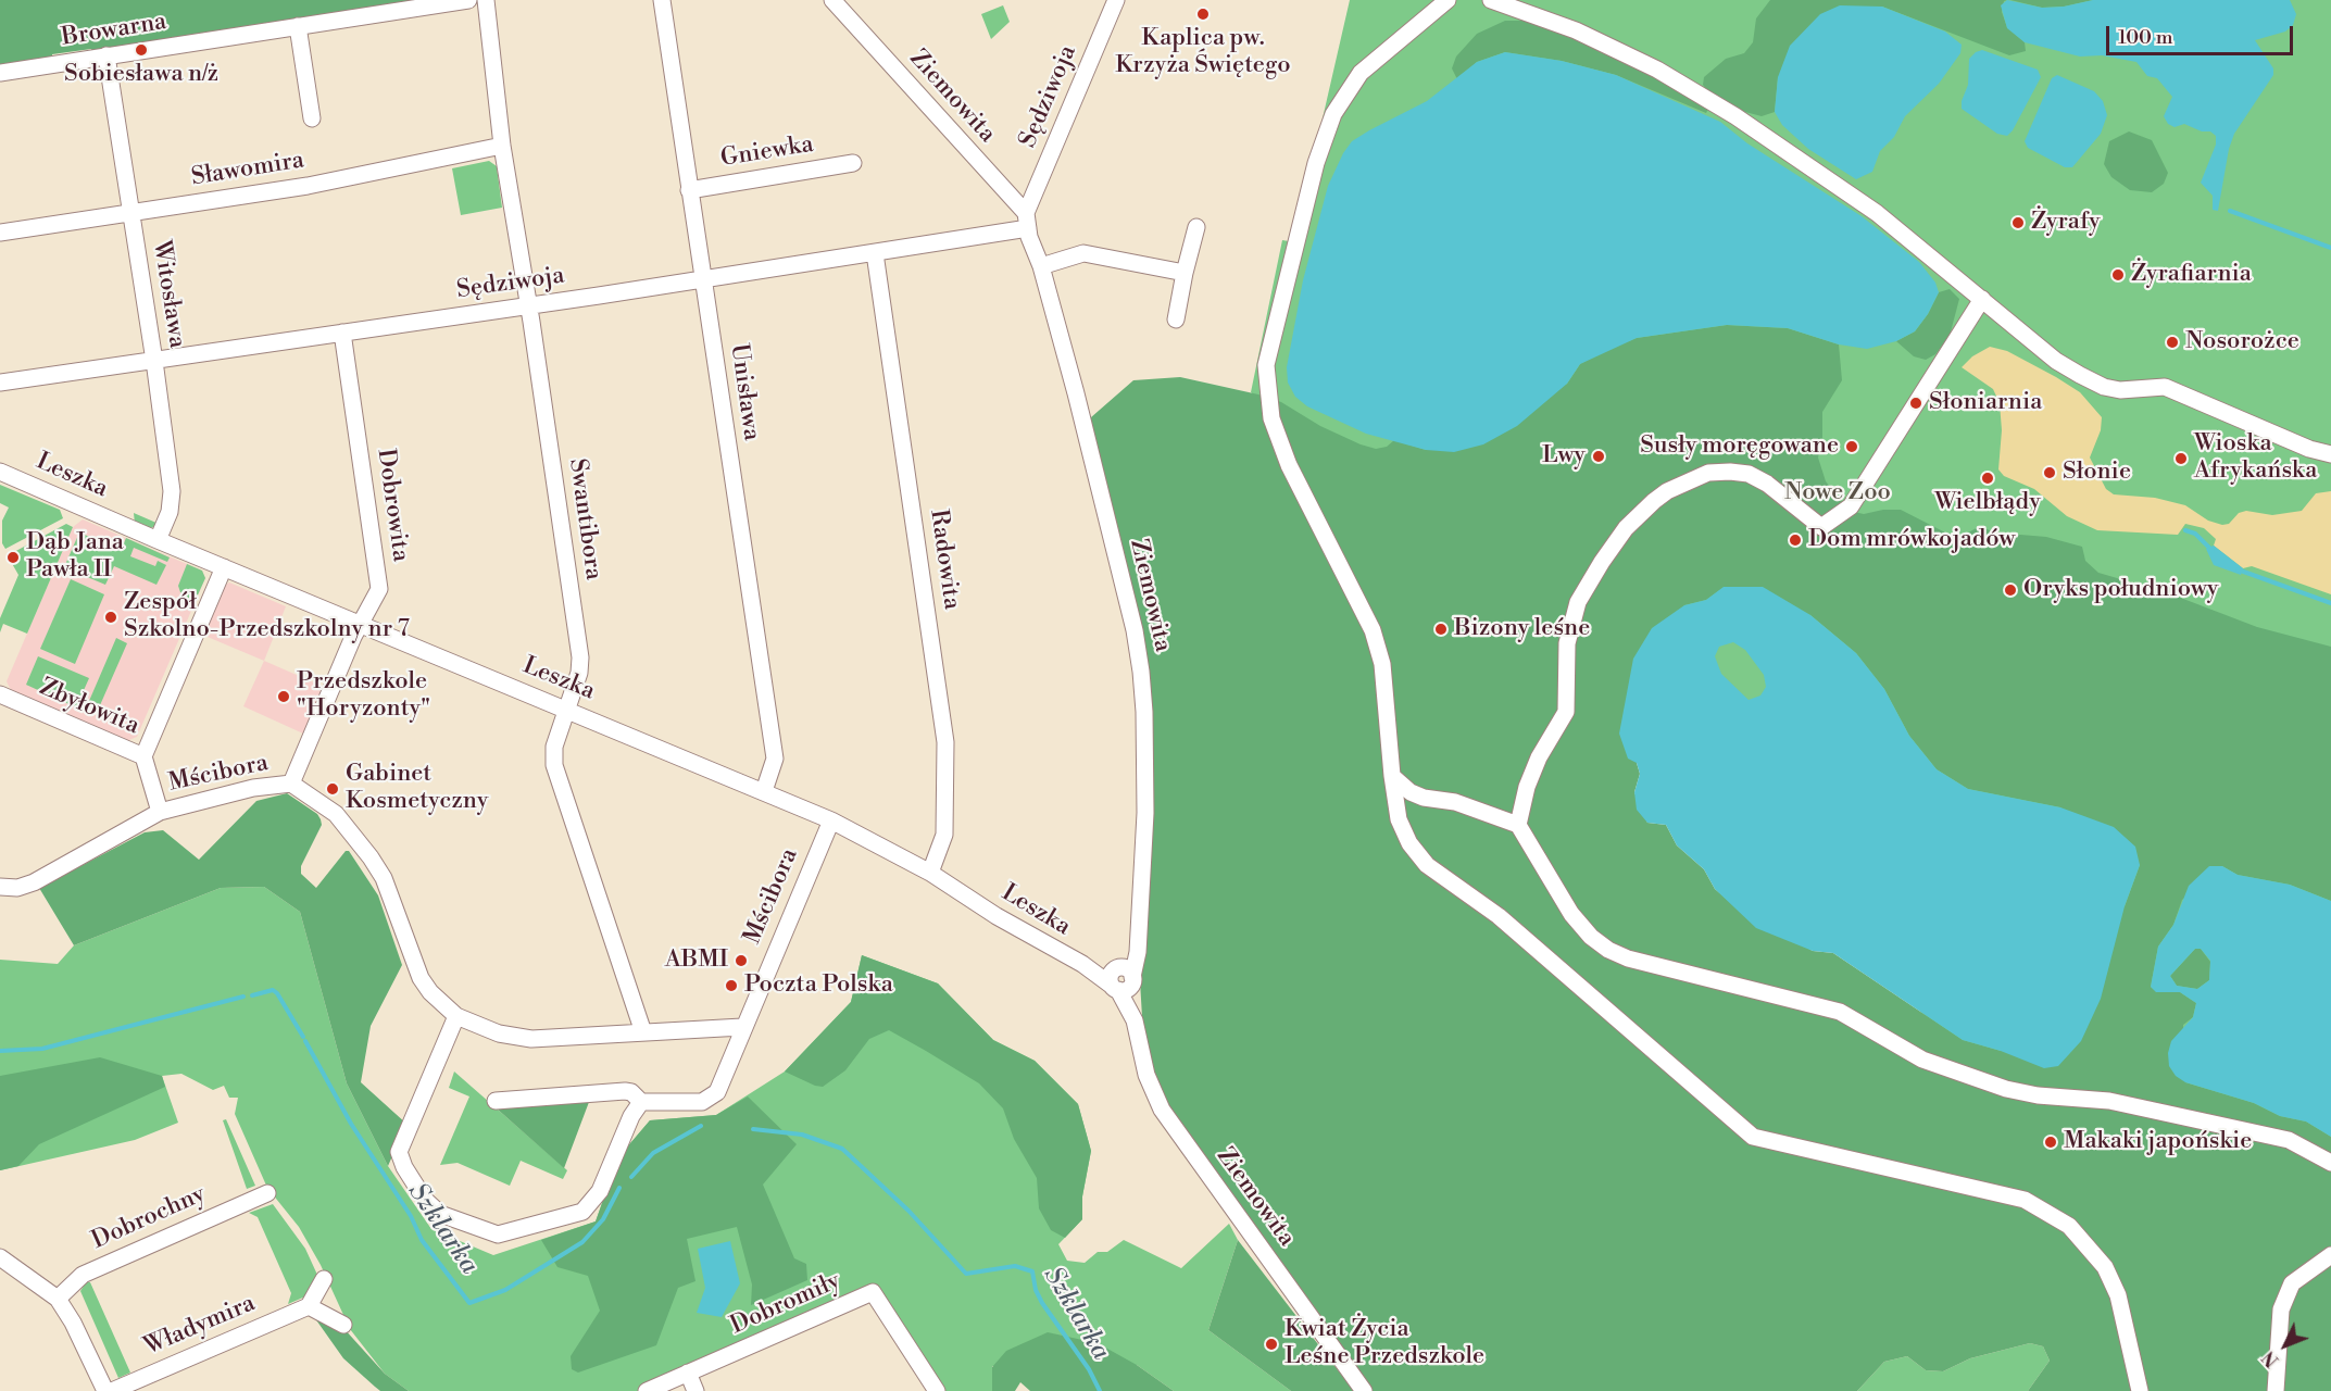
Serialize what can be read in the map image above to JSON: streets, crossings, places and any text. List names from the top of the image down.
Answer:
{
  "streets": {
    "street": [
      "Browarna",
      "Ziemowita",
      "Sędziwoja",
      "Gniewka",
      "Sławomira",
      "Witosława",
      "Unisława",
      "Leszka",
      "Dobrowita",
      "Swantibora",
      "Radowita",
      "Zbyłowita",
      "Mścibora",
      "Dobrochny",
      "Dobromiły",
      "Władymira"
    ]
  },
  "crossings": [
    ["Browarna", "Witosława"],
    ["Ziemowita", "Sędziwoja"],
    ["Ziemowita", "Leszka"],
    ["Sędziwoja", "Witosława"],
    ["Sędziwoja", "Unisława"],
    ["Sędziwoja", "Dobrowita"],
    ["Sędziwoja", "Swantibora"],
    ["Sędziwoja", "Radowita"],
    ["Gniewka", "Unisława"],
    ["Sławomira", "Witosława"],
    ["Sławomira", "Swantibora"],
    ["Witosława", "Leszka"],
    ["Unisława", "Leszka"],
    ["Leszka", "Dobrowita"],
    ["Leszka", "Swantibora"],
    ["Leszka", "Radowita"],
    ["Leszka", "Mścibora"],
    ["Dobrowita", "Mścibora"],
    ["Swantibora", "Mścibora"],
    ["Zbyłowita", "Mścibora"]
  ],
  "water": ["Szklarka"],
  "parks": ["Nowe Zoo"],
  "places": [
    "Kaplica pw. Krzyża Świętego",
    "Sobiesława n/ż",
    "Żyrafy",
    "Żyrafiarnia",
    "Nosorożce",
    "Słoniarnia",
    "Susły moręgowane",
    "Lwy",
    "Wioska Afrykańska",
    "Słonie",
    "Wielbłądy",
    "Dom mrówkojadów",
    "Dąb Jana Pawła II",
    "Oryks południowy",
    "Zespół Szkolno-Przedszkolny nr 7",
    "Bizony leśne",
    "Przedszkole \"Horyzonty\"",
    "Gabinet Kosmetyczny",
    "ABMI",
    "Poczta Polska",
    "Makaki japońskie",
    "Kwiat Życia Leśne Przedszkole"
  ],
  "scale_bar": "100 m",
  "north": "bottom left"
}
